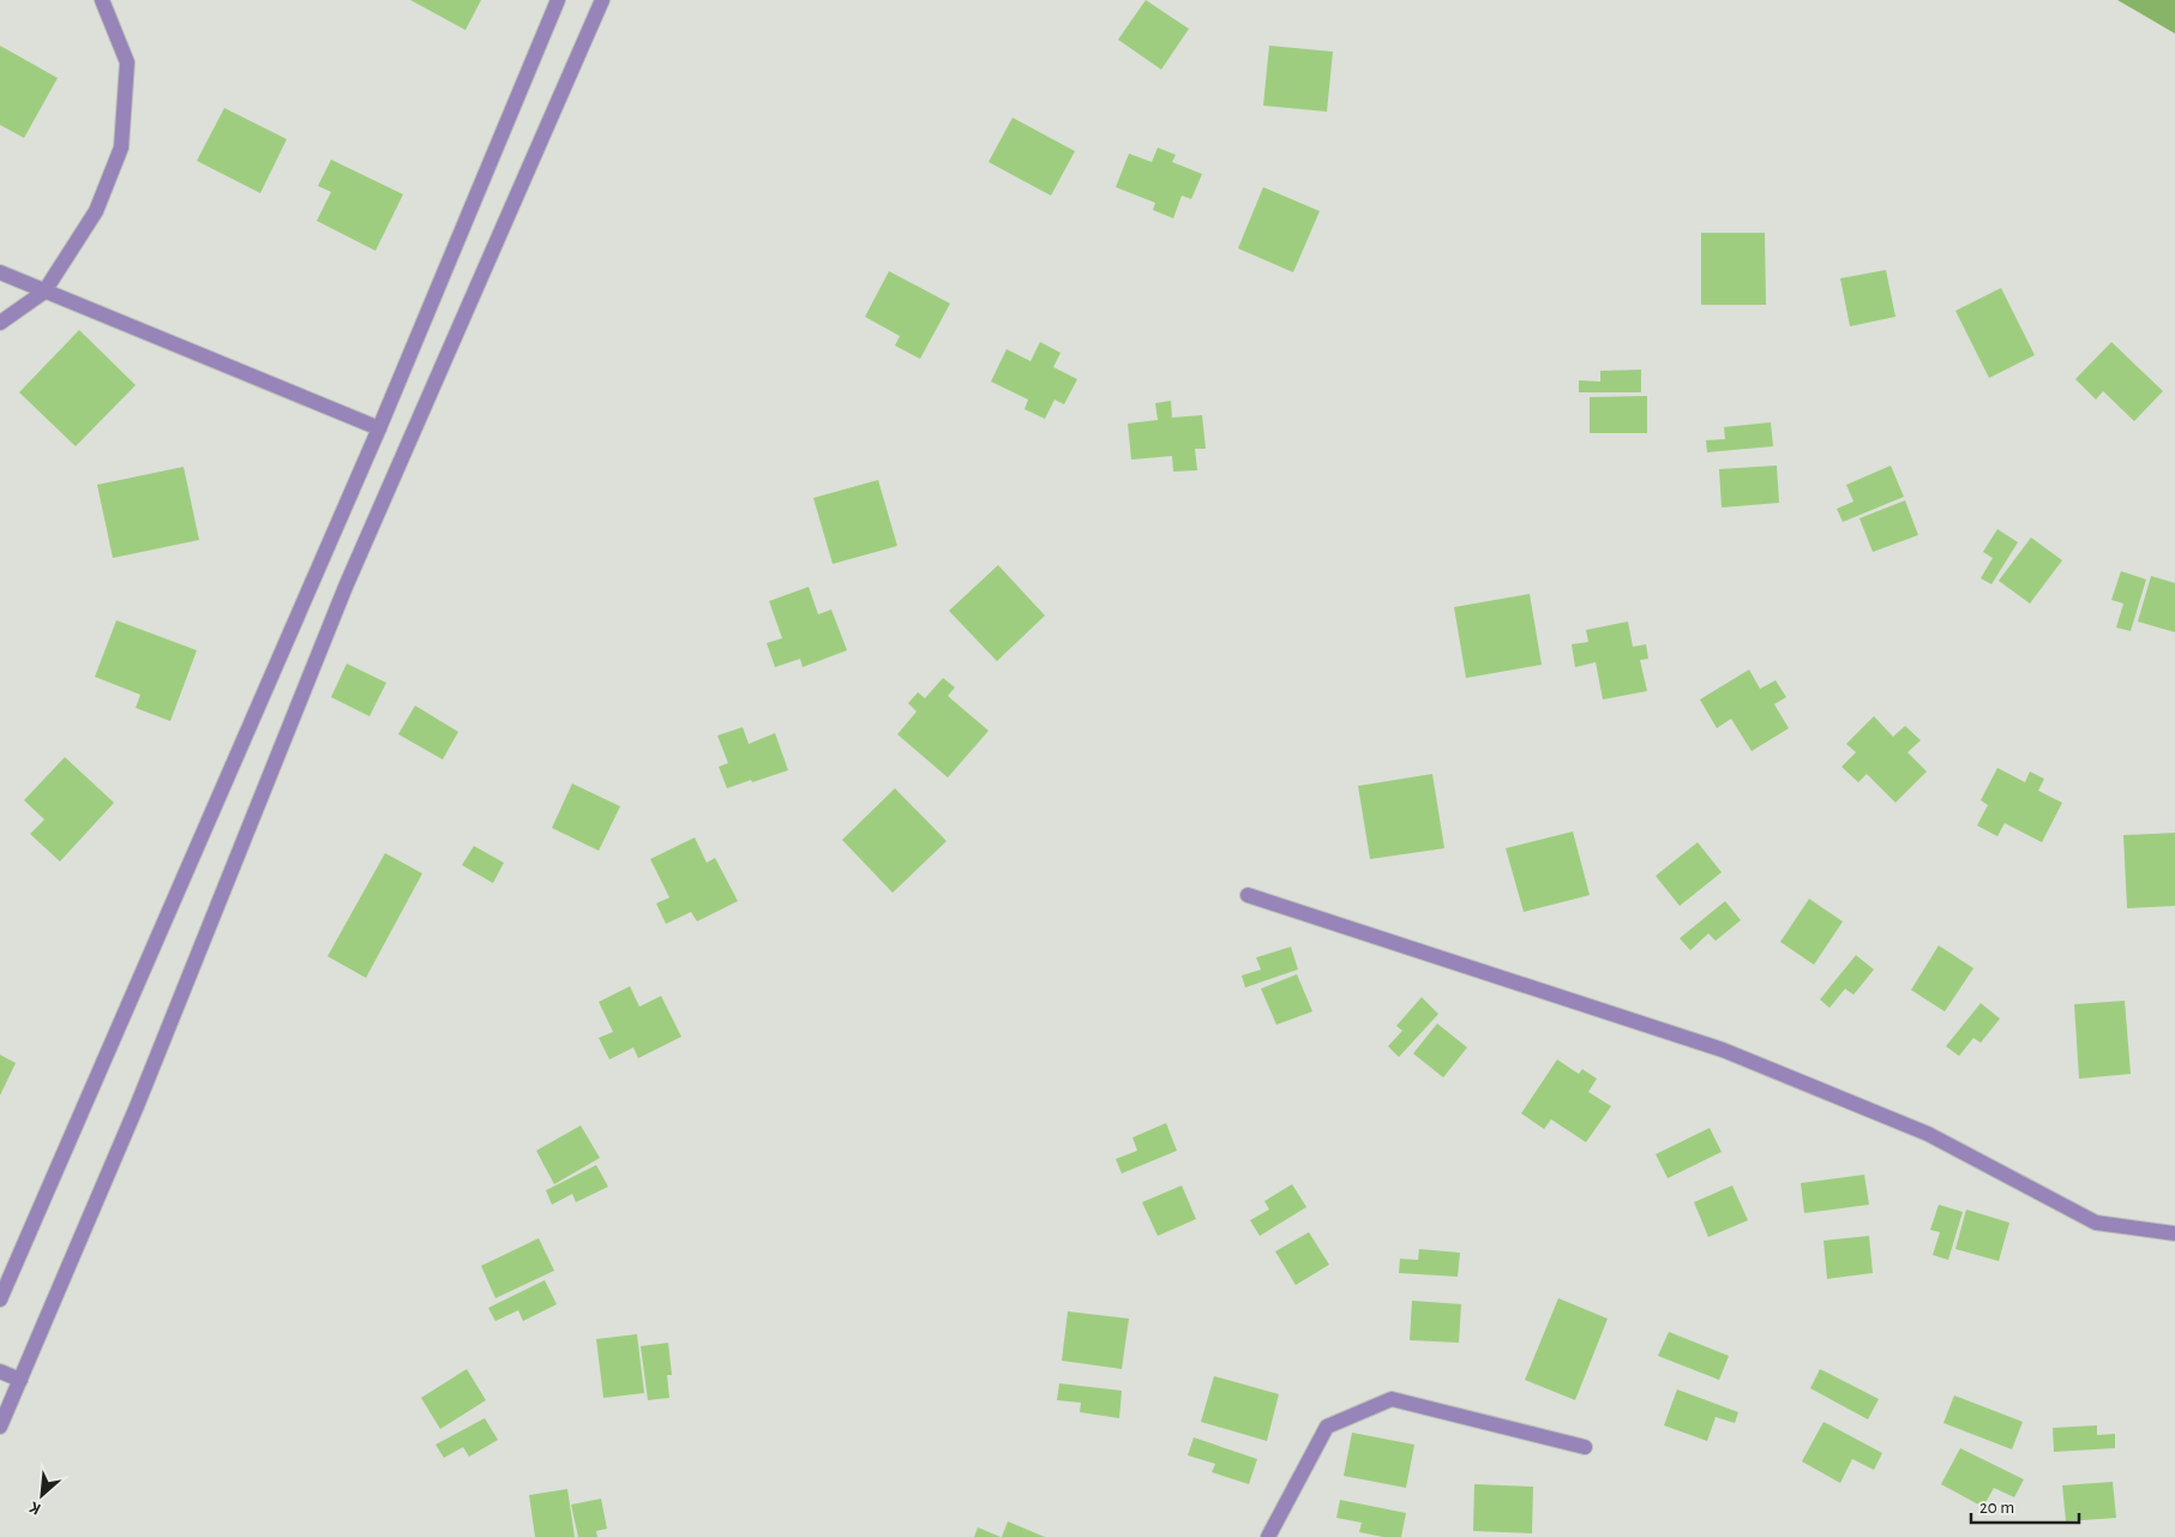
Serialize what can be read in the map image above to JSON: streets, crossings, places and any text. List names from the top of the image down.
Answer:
{
  "scale_bar": "20 m",
  "north": "bottom left"
}
